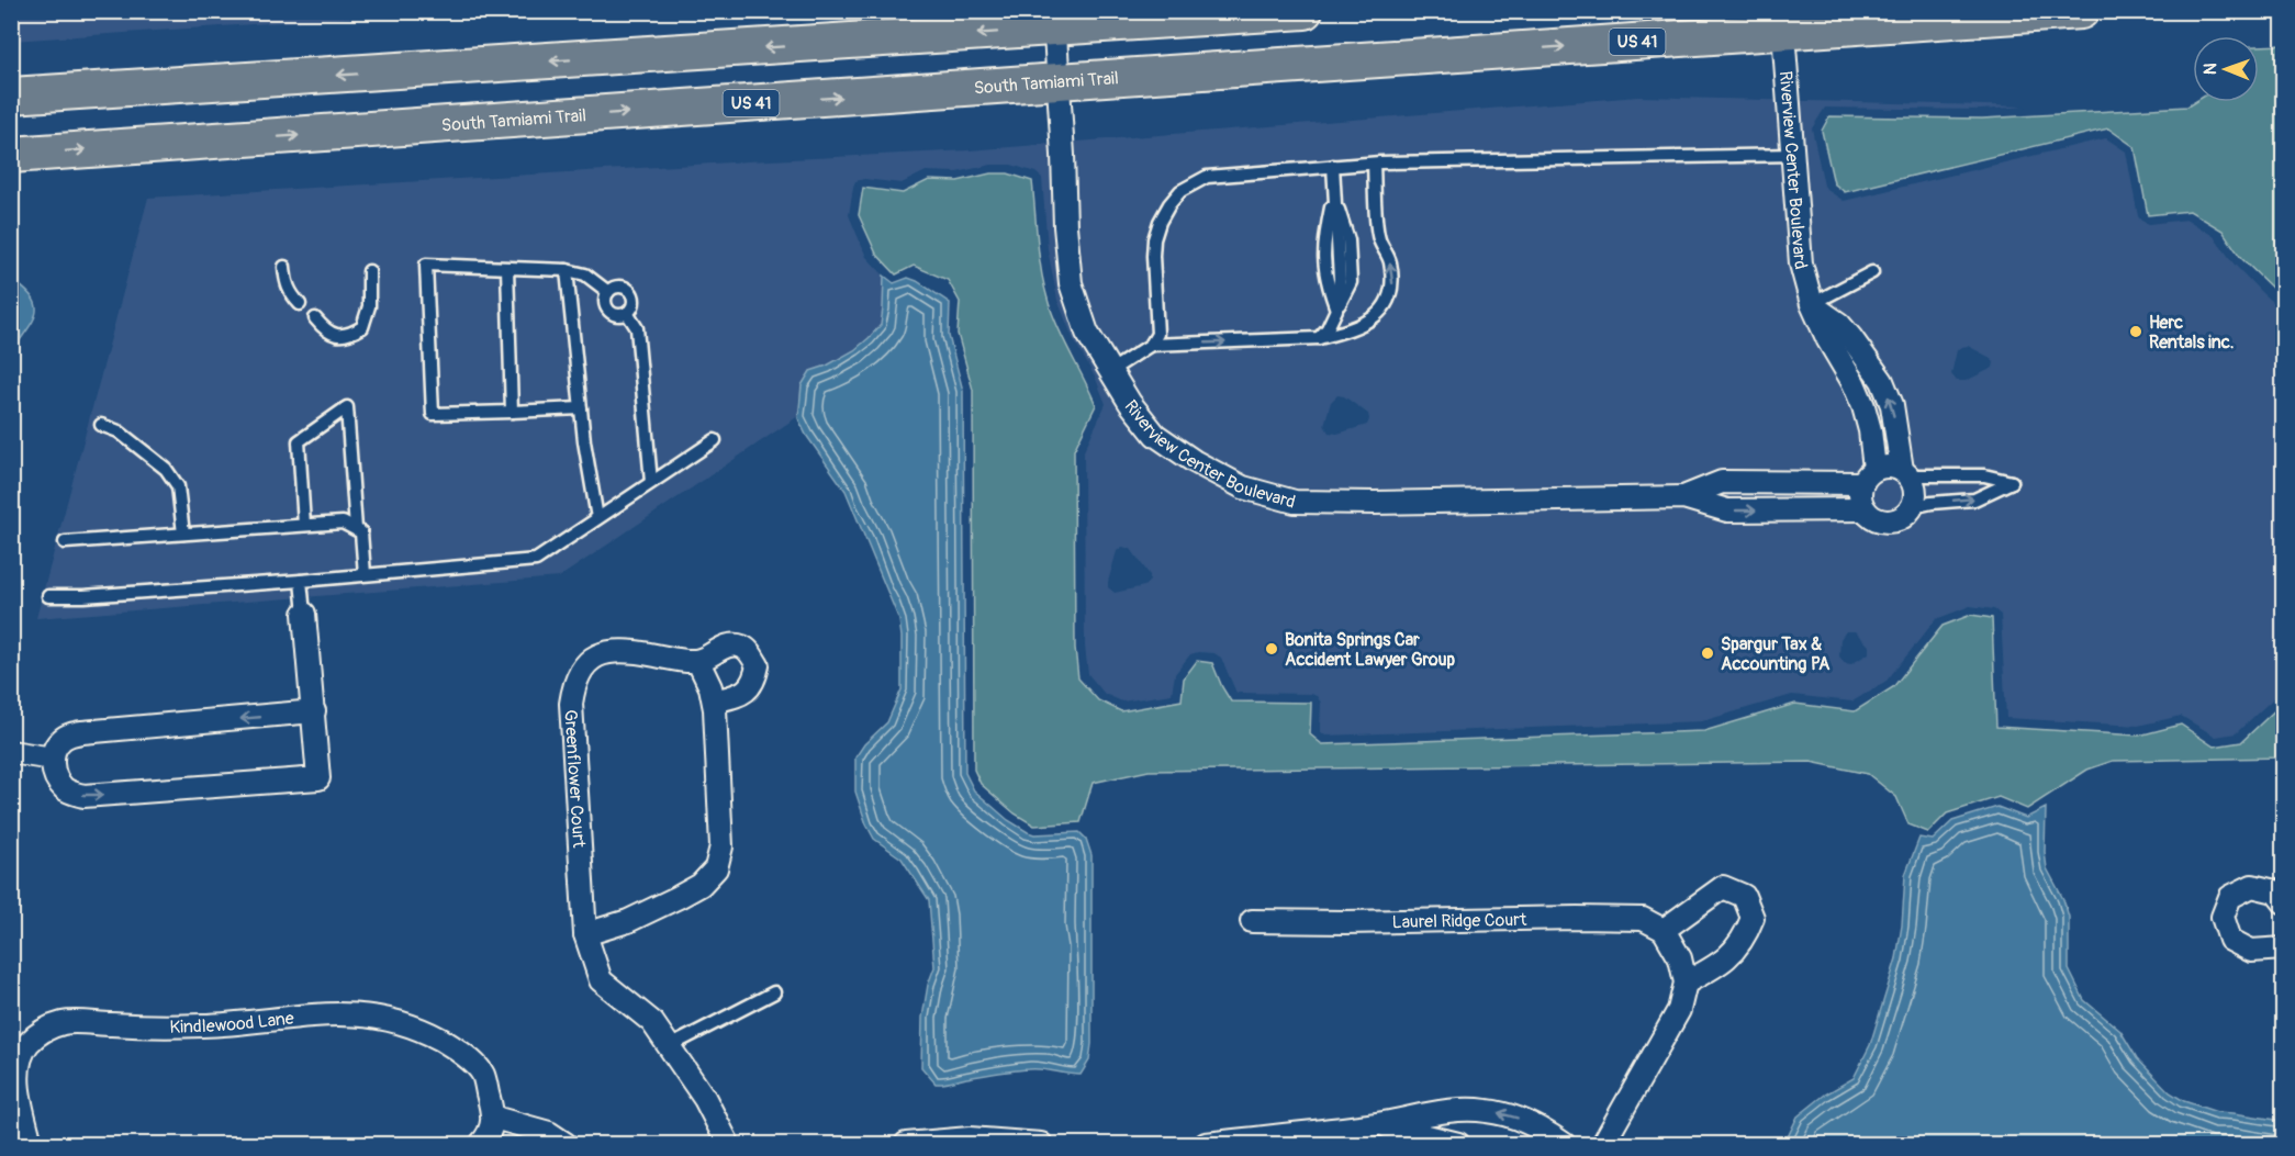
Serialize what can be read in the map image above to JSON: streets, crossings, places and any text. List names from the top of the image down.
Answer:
{
  "streets": {
    "main road": ["US 41", "South Tamiami Trail"],
    "street": [
      "Riverview Center Boulevard",
      "Greenflower Court",
      "Laurel Ridge Court",
      "Kindlewood Lane"
    ]
  },
  "crossings": [
    ["South Tamiami Trail", "Riverview Center Boulevard"]
  ],
  "places": ["Herc Rentals inc.", "Bonita Springs Car Accident Lawyer Group", "Spargur Tax & Accounting PA"],
  "north": "left"
}
